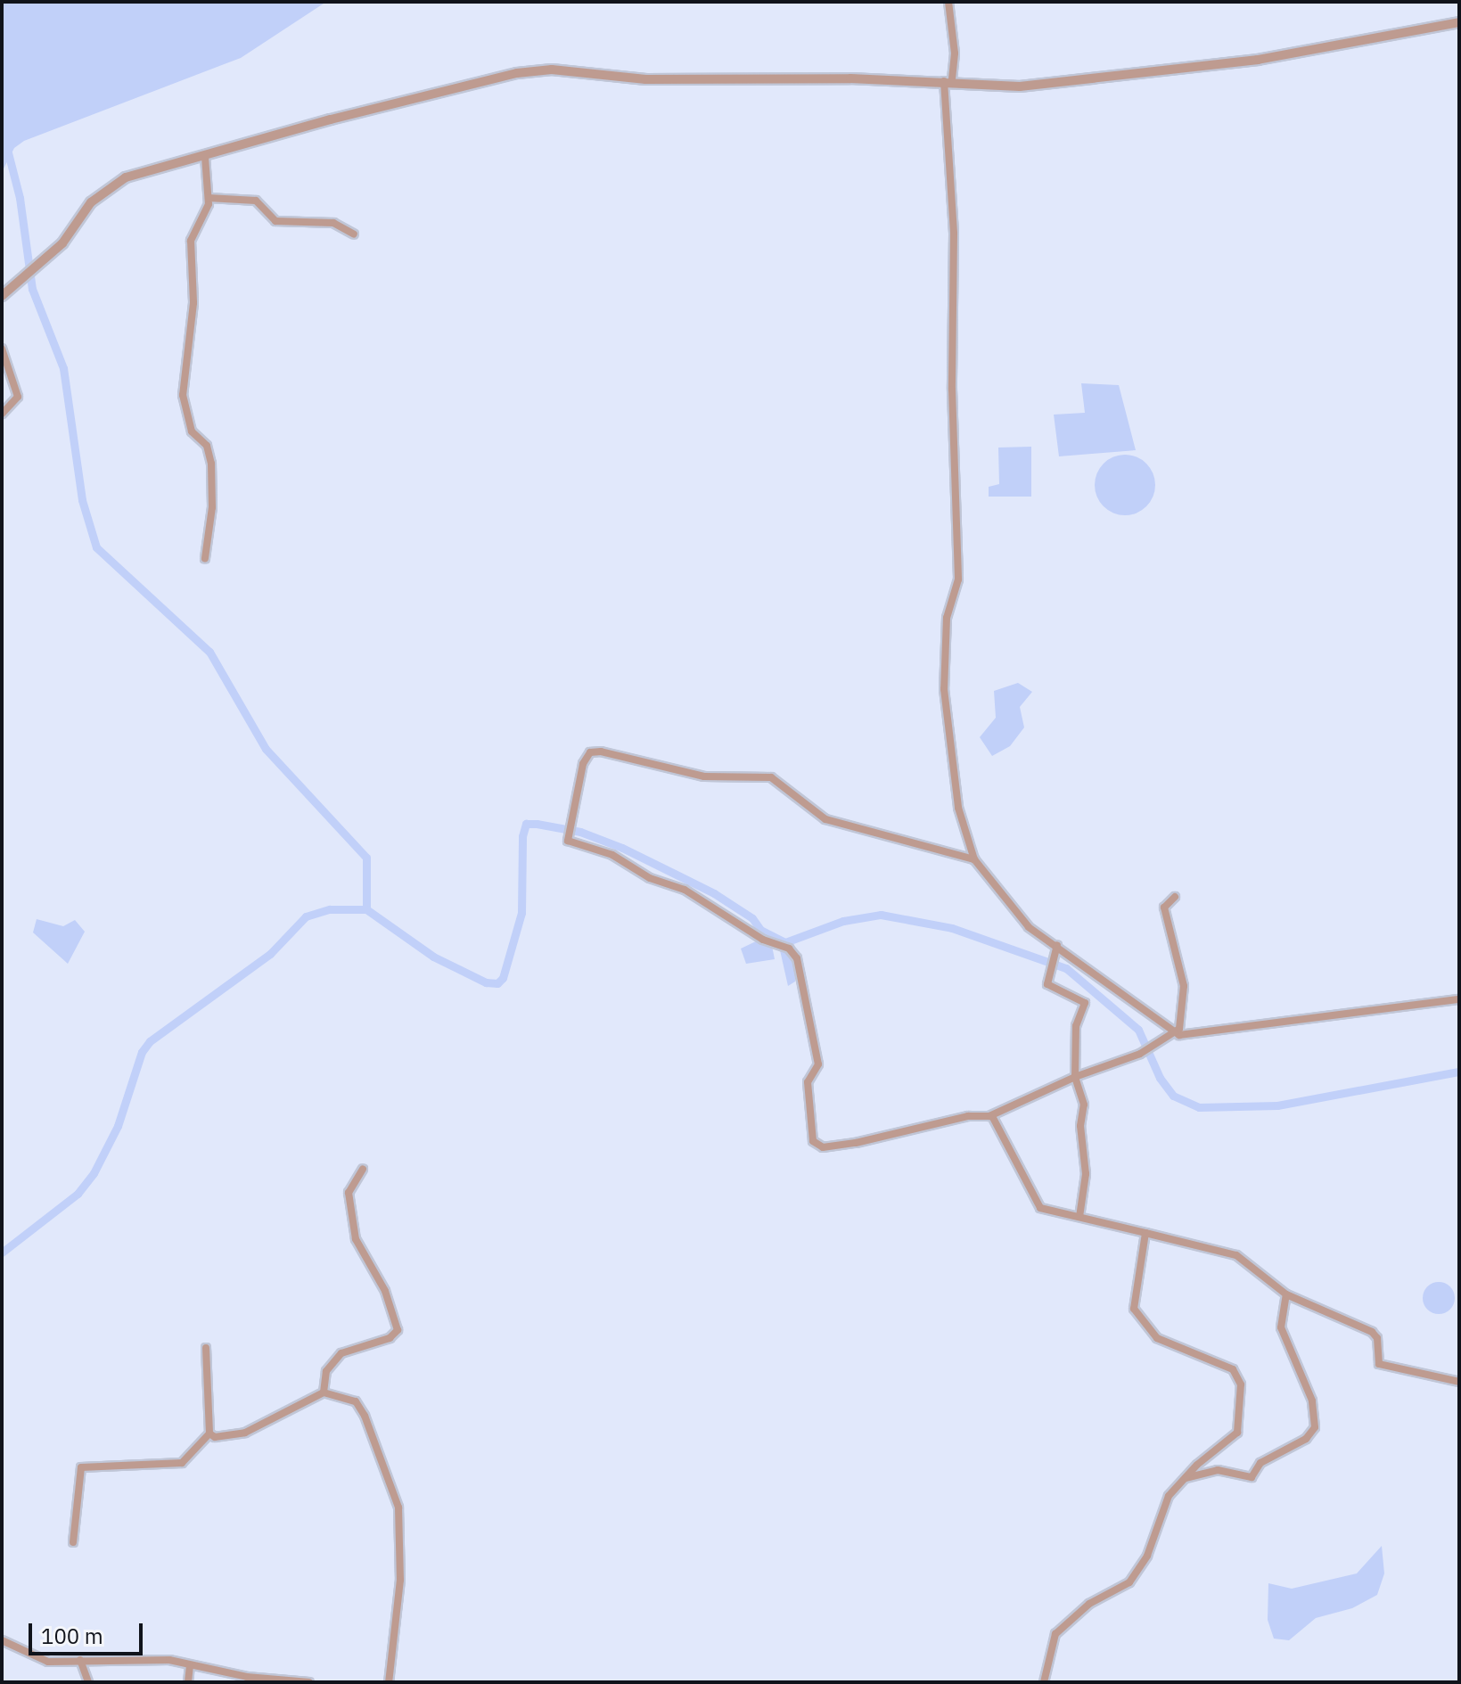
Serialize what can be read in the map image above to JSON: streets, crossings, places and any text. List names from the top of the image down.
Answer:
{
  "scale_bar": "100 m"
}
